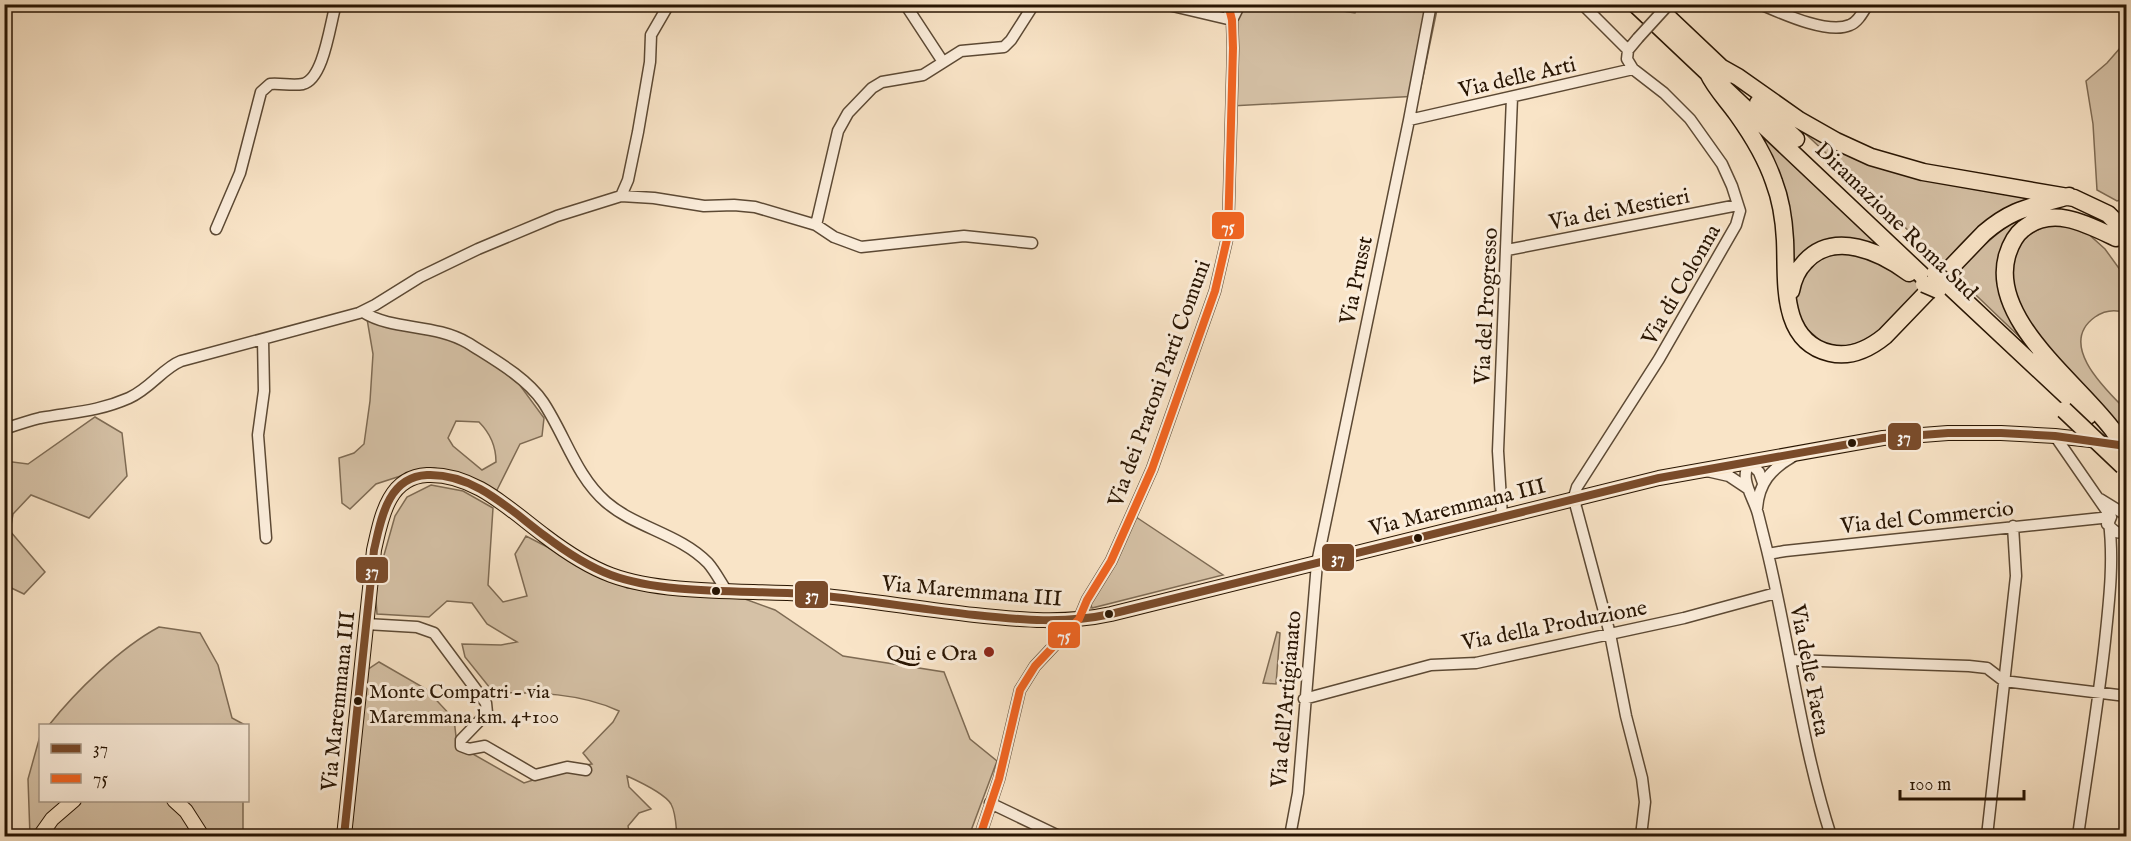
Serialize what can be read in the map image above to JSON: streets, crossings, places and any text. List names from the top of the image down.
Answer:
{
  "streets": {
    "highway": ["Diramazione Roma Sud"],
    "main road": ["Via Maremmana III"],
    "street": [
      "Via delle Arti",
      "Via dei Mestieri",
      "Via Prusst",
      "Via di Colonna",
      "Via del Progresso",
      "Via dei Pratoni Parti Comuni",
      "Via del Commercio",
      "Via della Produzione",
      "Via delle Faeta",
      "Via dell'Artigianato"
    ]
  },
  "crossings": [
    ["Via delle Arti", "Via Prusst"],
    ["Via delle Arti", "Via di Colonna"],
    ["Via delle Arti", "Via del Progresso"],
    ["Via dei Mestieri", "Via di Colonna"],
    ["Via dei Mestieri", "Via del Progresso"],
    ["Diramazione Roma Sud", "Via Maremmana III"],
    ["Via Prusst", "Via Maremmana III"],
    ["Via Prusst", "Via dell'Artigianato"],
    ["Via di Colonna", "Via Maremmana III"],
    ["Via del Progresso", "Via Maremmana III"],
    ["Via dei Pratoni Parti Comuni", "Via Maremmana III"],
    ["Via Maremmana III", "Via dell'Artigianato"],
    ["Via del Commercio", "Via delle Faeta"],
    ["Via della Produzione", "Via delle Faeta"],
    ["Via della Produzione", "Via dell'Artigianato"]
  ],
  "places": ["Qui e Ora", "Monte Compatri - via Maremmana km. 4+100"],
  "lines": ["transit line 75", "transit line 37"],
  "legend": ["37", "75"],
  "scale_bar": "100 m"
}
